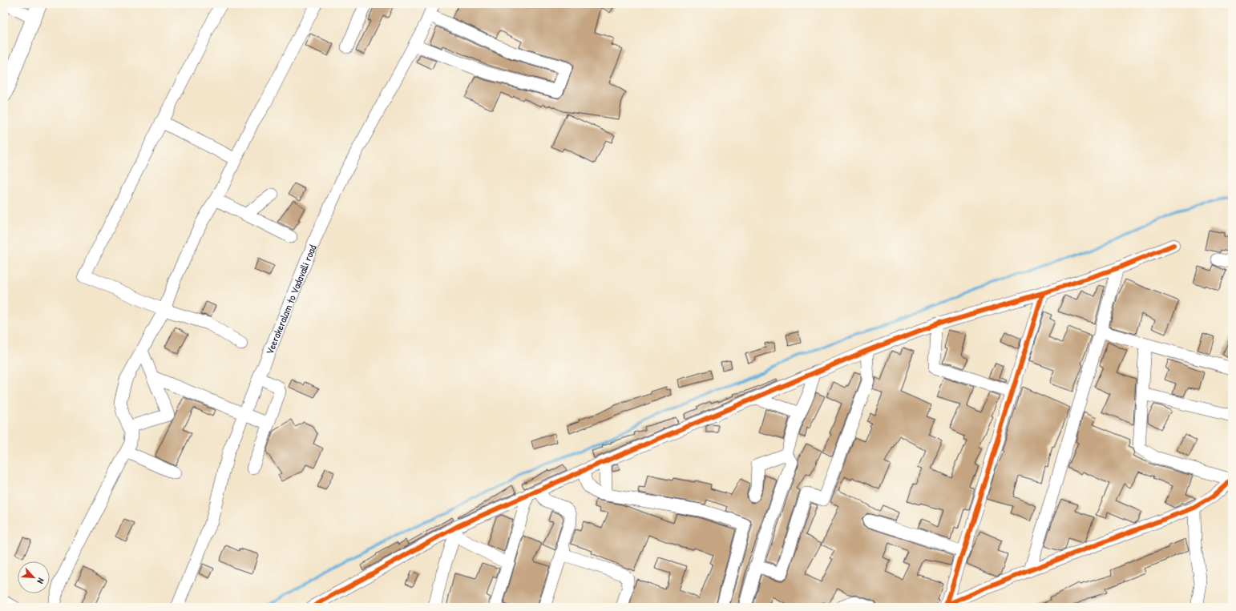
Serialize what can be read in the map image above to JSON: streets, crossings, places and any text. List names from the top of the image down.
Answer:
{
  "streets": {
    "street": ["Veerakeralam to Vadavalli road"]
  },
  "north": "bottom right"
}
